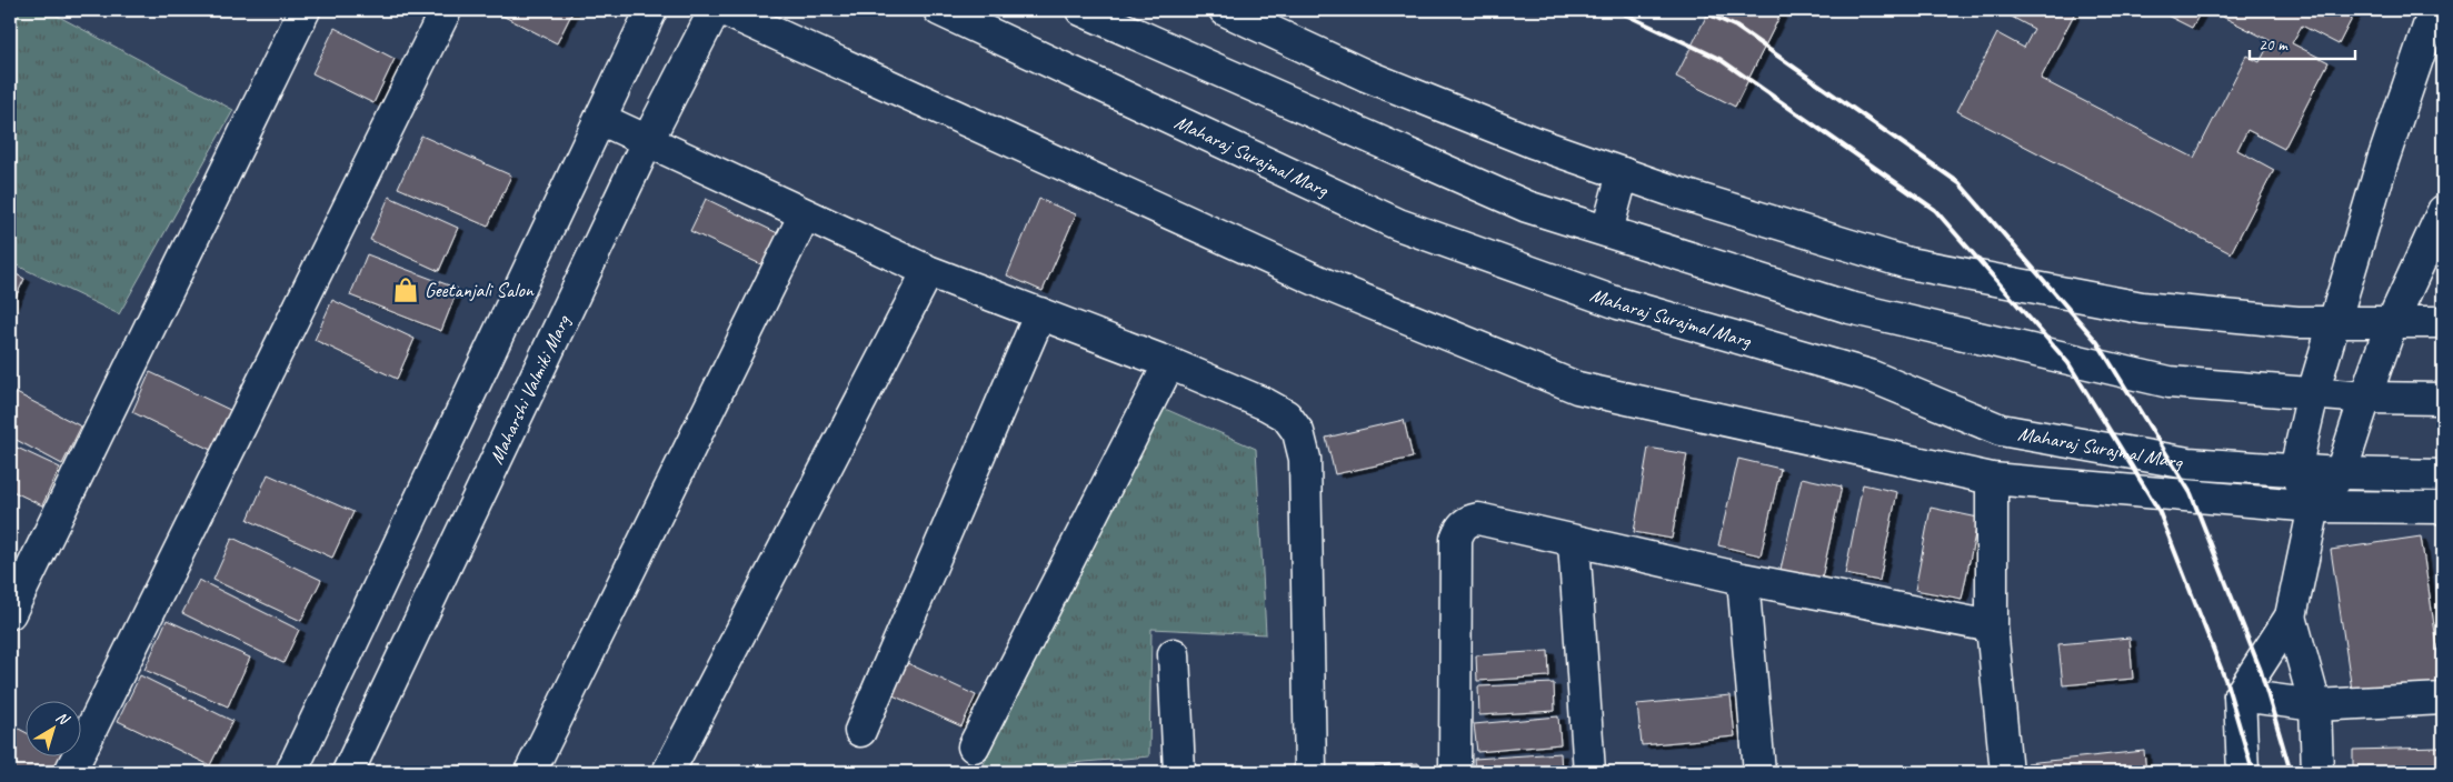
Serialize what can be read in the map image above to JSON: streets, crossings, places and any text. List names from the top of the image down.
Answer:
{
  "streets": {
    "street": ["Maharaj Surajmal Marg", "Maharshi Valmiki Marg"]
  },
  "places": {
    "shop": ["Geetanjali Salon"]
  },
  "scale_bar": "20 m",
  "north": "top right"
}
